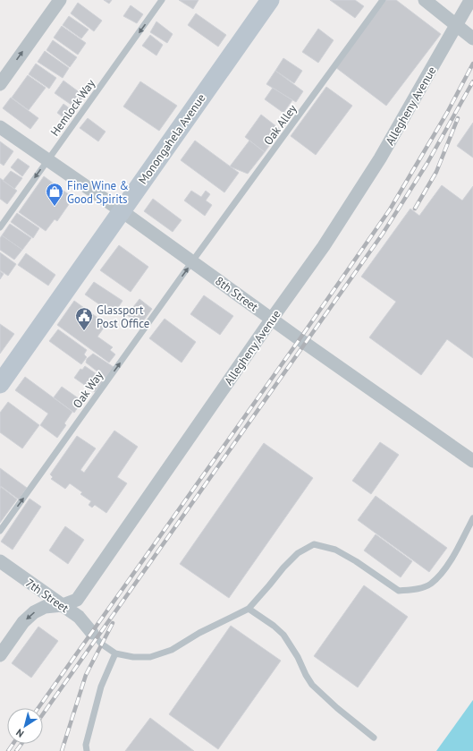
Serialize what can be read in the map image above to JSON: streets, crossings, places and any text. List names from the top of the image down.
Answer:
{
  "streets": {
    "main road": ["Monongahela Avenue"],
    "street": ["Allegheny Avenue", "8th Street", "7th Street"],
    "lane": ["Hemlock Way", "Oak Alley", "Oak Way"]
  },
  "crossings": [
    ["Allegheny Avenue", "8th Street"],
    ["Allegheny Avenue", "7th Street"],
    ["Hemlock Way", "8th Street"],
    ["Oak Alley", "8th Street"],
    ["Oak Alley", "Oak Way"],
    ["Monongahela Avenue", "8th Street"],
    ["8th Street", "Oak Way"]
  ],
  "one_way": ["Hemlock Way", "Oak Way"],
  "places": {
    "shop": ["Fine Wine & Good Spirits"],
    "public building": ["Glassport Post Office"]
  },
  "north": "bottom left"
}
